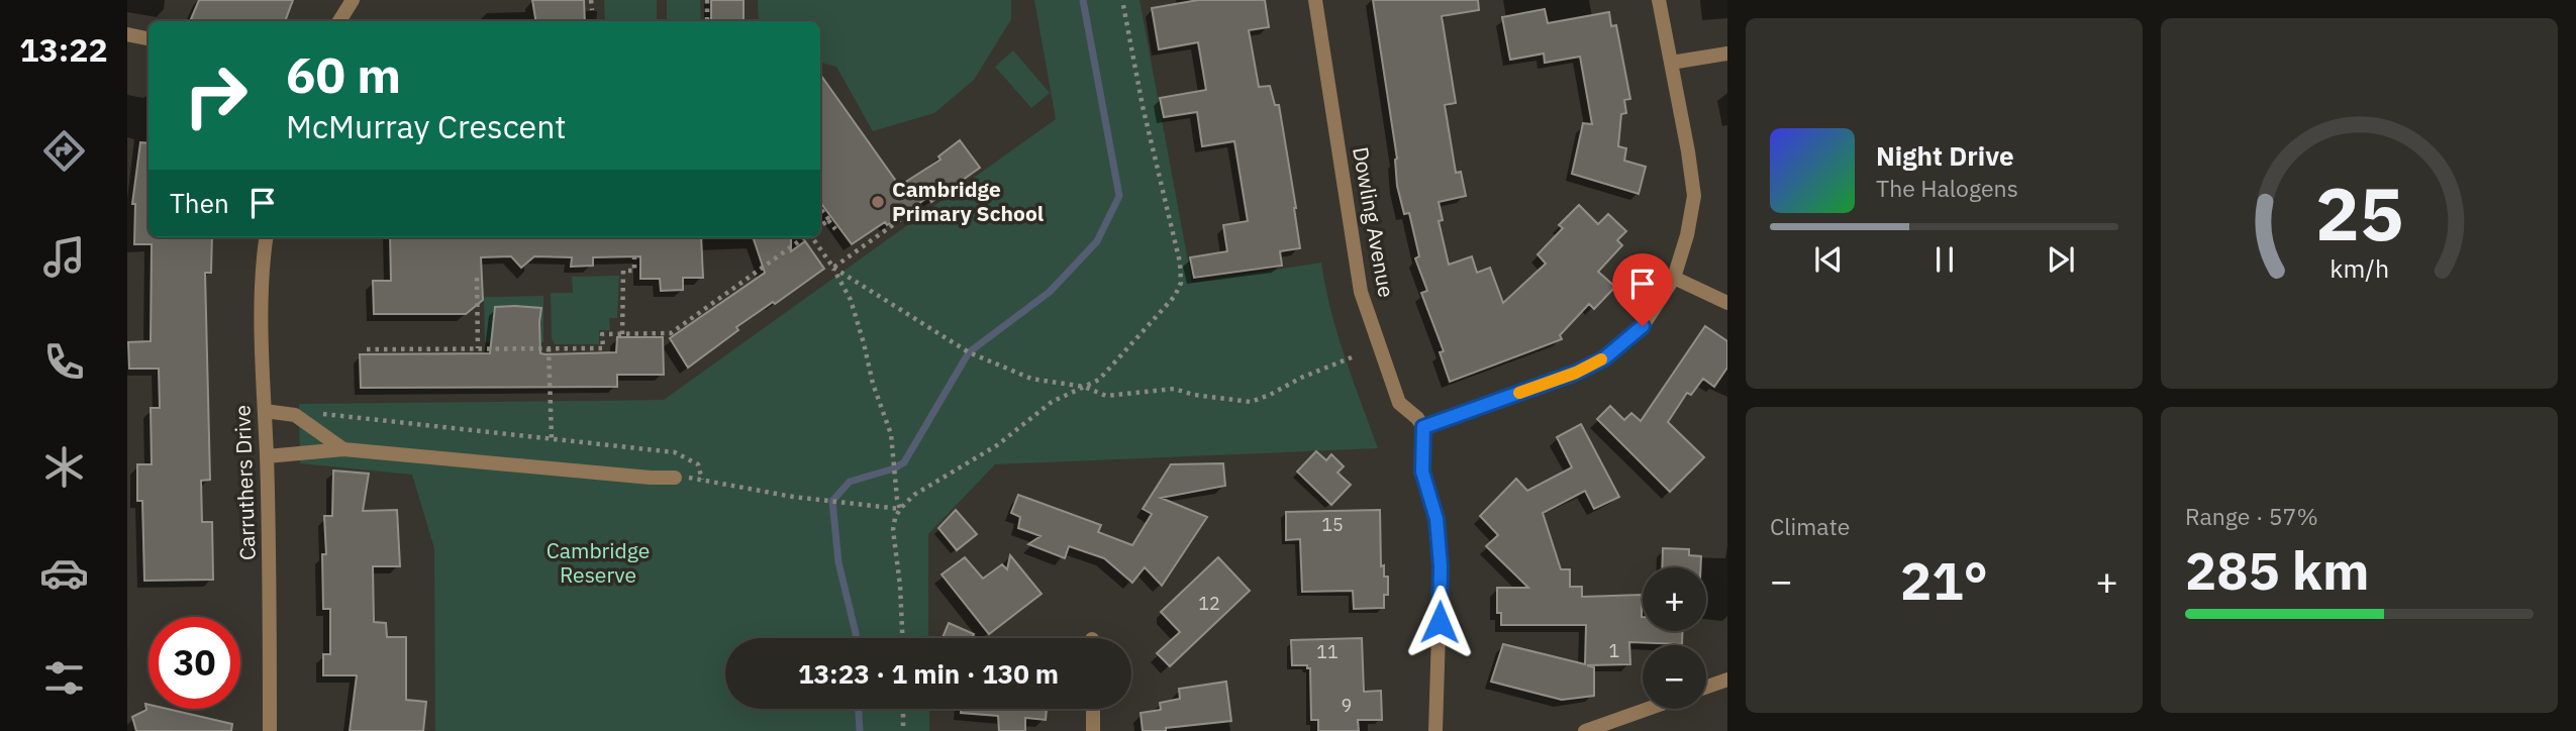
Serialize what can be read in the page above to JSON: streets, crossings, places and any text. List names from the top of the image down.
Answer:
{
  "streets": {
    "street": ["Dowling Avenue", "Carruthers Drive"]
  },
  "parks": ["Cambridge Reserve"],
  "places": ["Cambridge Primary School"],
  "house_numbers": [
    "15",
    "12",
    "1",
    "11",
    "9"
  ],
  "page": {
    "tabs": "13:22",
    "turn": ["60 m", "McMurray Crescent"],
    "song": ["Night Drive", "The Halogens"],
    "then": "Then",
    "tile": [
      "Climate",
      ["Range · 57%", "285 km"]
    ],
    "heat": ["−", "21°", "+"],
    "map_buttons": ["+", "−"],
    "limit": "30",
    "trip": "13:23 · 1 min · 130 m",
    "gauge": ["25", "km/h"]
  }
}
